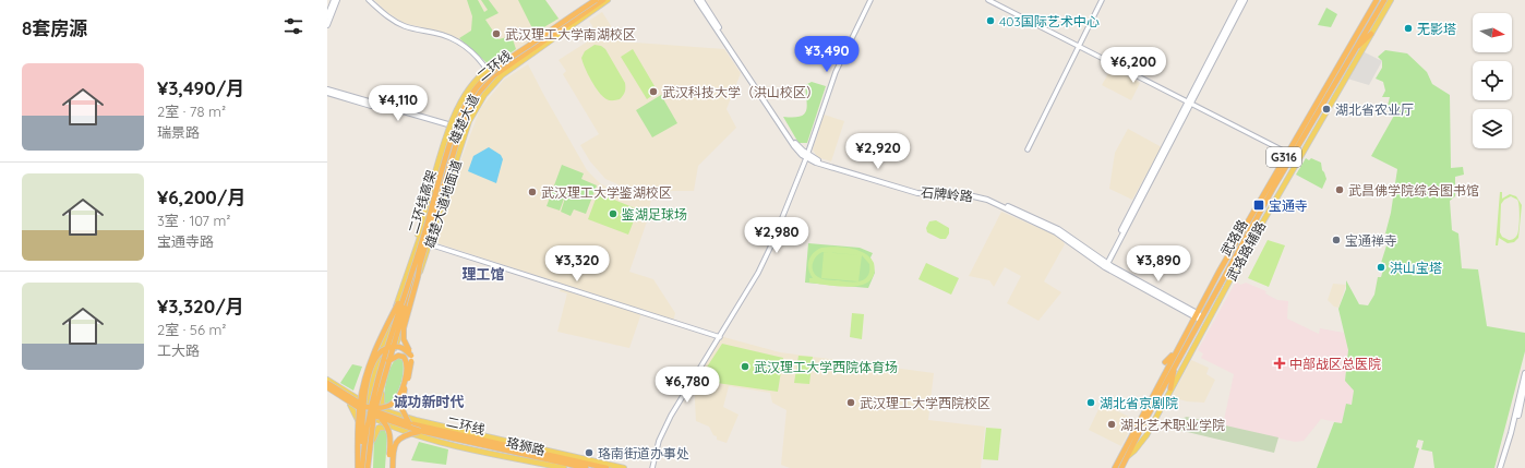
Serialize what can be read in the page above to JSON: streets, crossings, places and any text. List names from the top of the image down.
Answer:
{
  "streets": {
    "highway": [
      "二环线",
      "G316",
      "二环线高架",
      "武珞路"
    ],
    "main road": [
      "雄楚大道",
      "石牌岭路",
      "雄楚大道地面道",
      "武珞路辅路",
      "珞狮路"
    ]
  },
  "crossings": [
    ["二环线", "二环线高架"],
    ["二环线", "雄楚大道地面道"],
    ["二环线", "珞狮路"],
    ["雄楚大道", "二环线高架"],
    ["雄楚大道", "雄楚大道地面道"],
    ["石牌岭路", "武珞路"],
    ["二环线高架", "雄楚大道地面道"],
    ["雄楚大道地面道", "珞狮路"],
    ["武珞路", "武珞路辅路"]
  ],
  "districts": ["理工馆", "诚功新时代"],
  "places": {
    "other": [
      "403国际艺术中心",
      "无影塔",
      "武汉理工大学南湖校区",
      "武汉科技大学（洪山校区）",
      "湖北省农业厅",
      "武昌佛学院综合图书馆",
      "武汉理工大学鉴湖校区",
      "鉴湖足球场",
      "宝通禅寺",
      "洪山宝塔",
      "武汉理工大学西院体育场",
      "武汉理工大学西院校区",
      "湖北省京剧院",
      "湖北艺术职业学院",
      "珞南街道办事处"
    ],
    "transit": ["宝通寺"],
    "health": ["中部战区总医院"]
  },
  "north": "right",
  "page": {
    "heading": "8套房源",
    "price": [
      "¥3,490",
      "¥6,200",
      "¥4,110",
      "¥2,920",
      "¥2,980",
      "¥3,320",
      "¥3,890",
      "¥6,780"
    ],
    "list": [
      {
        "name": "¥3,490/月",
        "note": "2室 · 78 m² · 瑞景路"
      },
      {
        "name": "¥6,200/月",
        "note": "3室 · 107 m² · 宝通寺路"
      },
      {
        "name": "¥3,320/月",
        "note": "2室 · 56 m² · 工大路"
      }
    ]
  }
}
